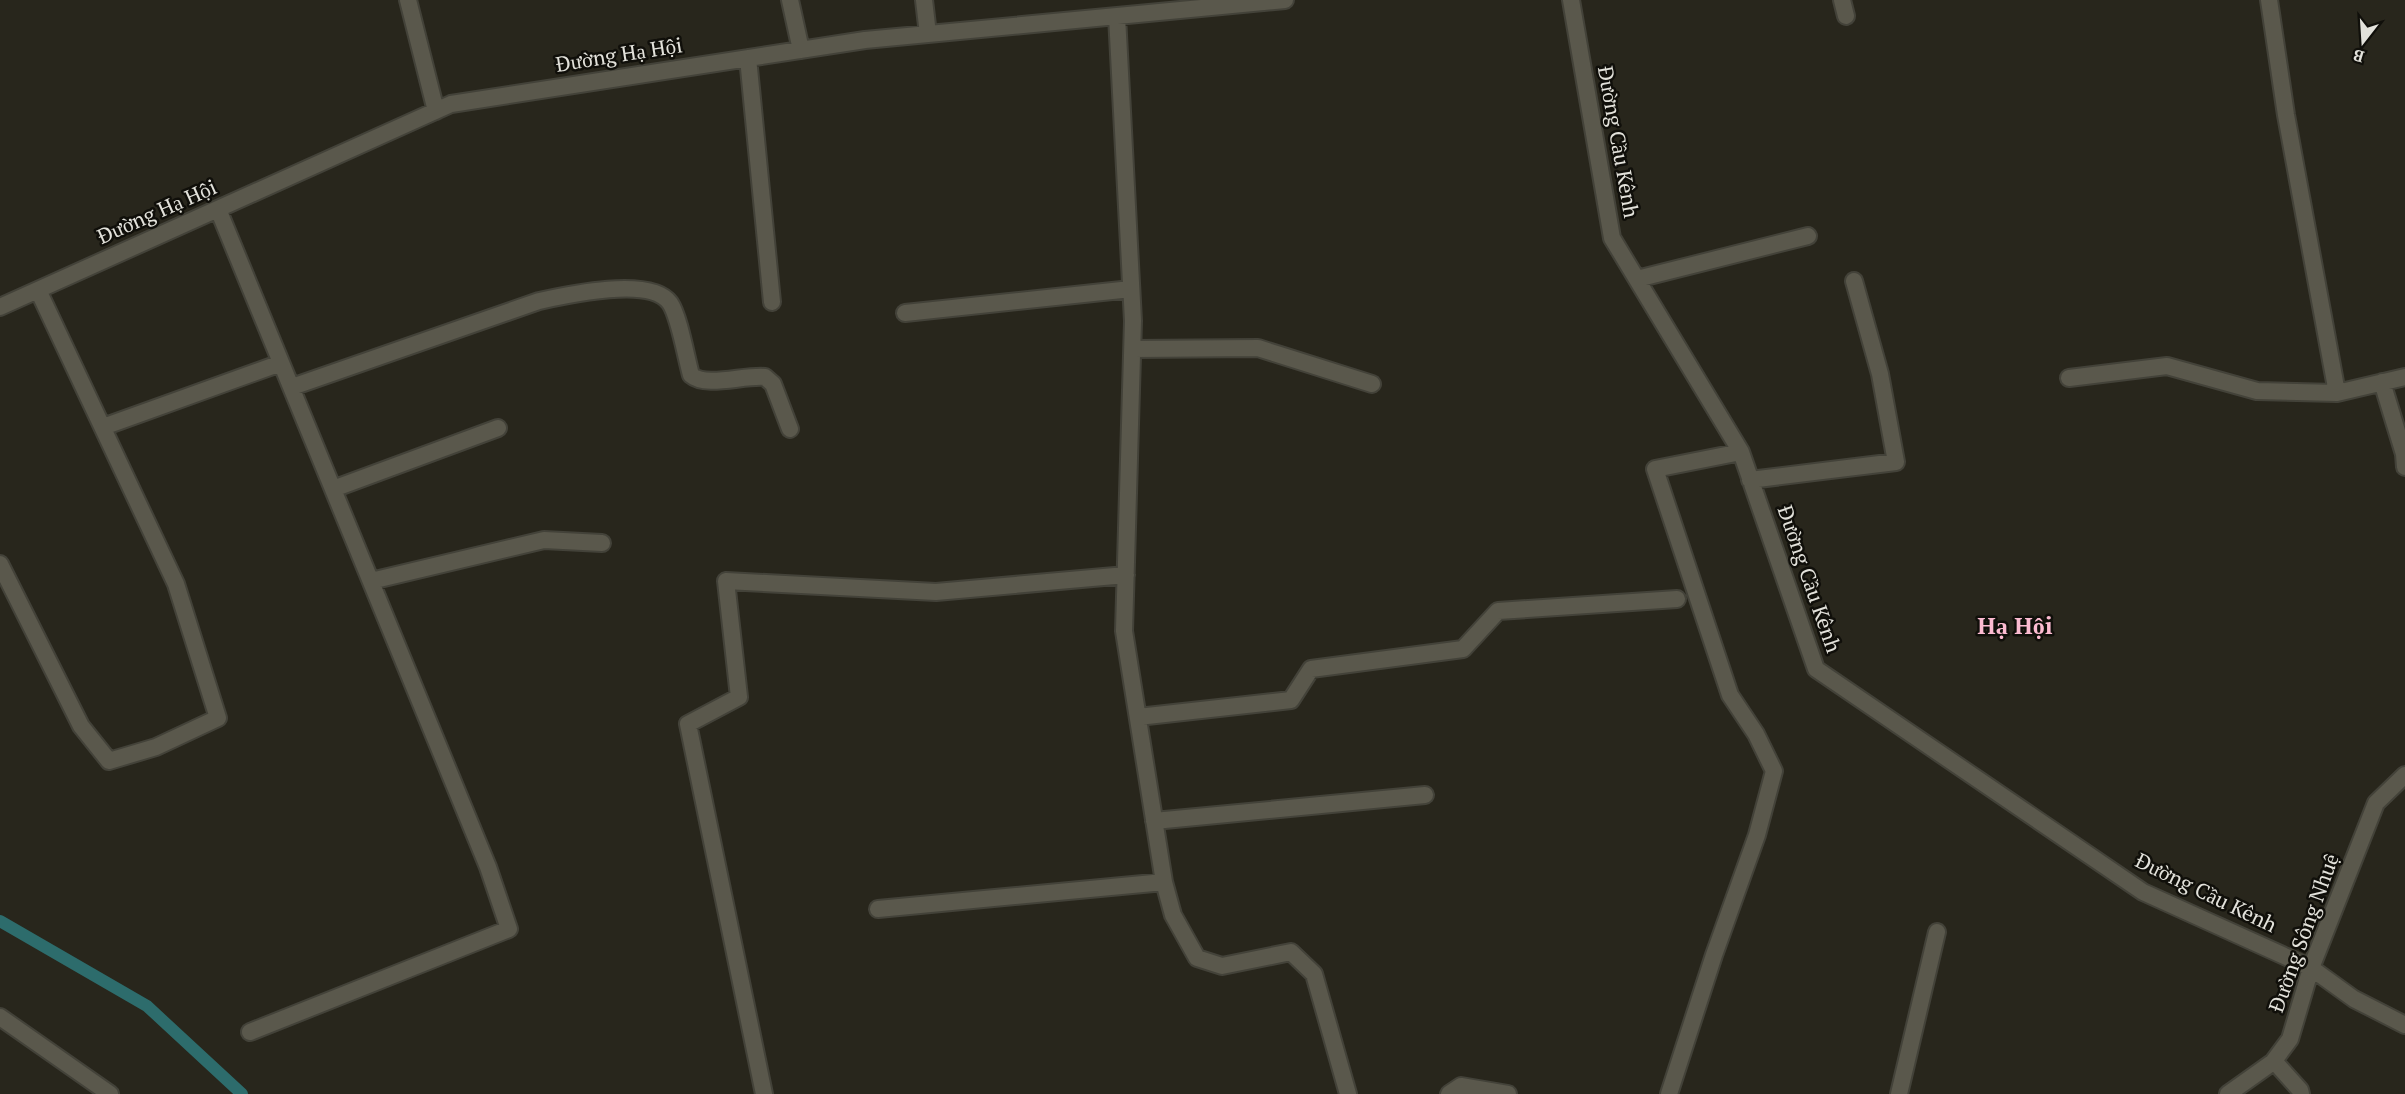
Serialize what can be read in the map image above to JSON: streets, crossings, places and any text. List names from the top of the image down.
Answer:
{
  "streets": {
    "street": ["Đường Hạ Hội", "Đường Cầu Kênh", "Đường Sông Nhuệ"]
  },
  "crossings": [
    ["Đường Cầu Kênh", "Đường Sông Nhuệ"]
  ],
  "districts": ["Hạ Hội"],
  "north": "bottom"
}
